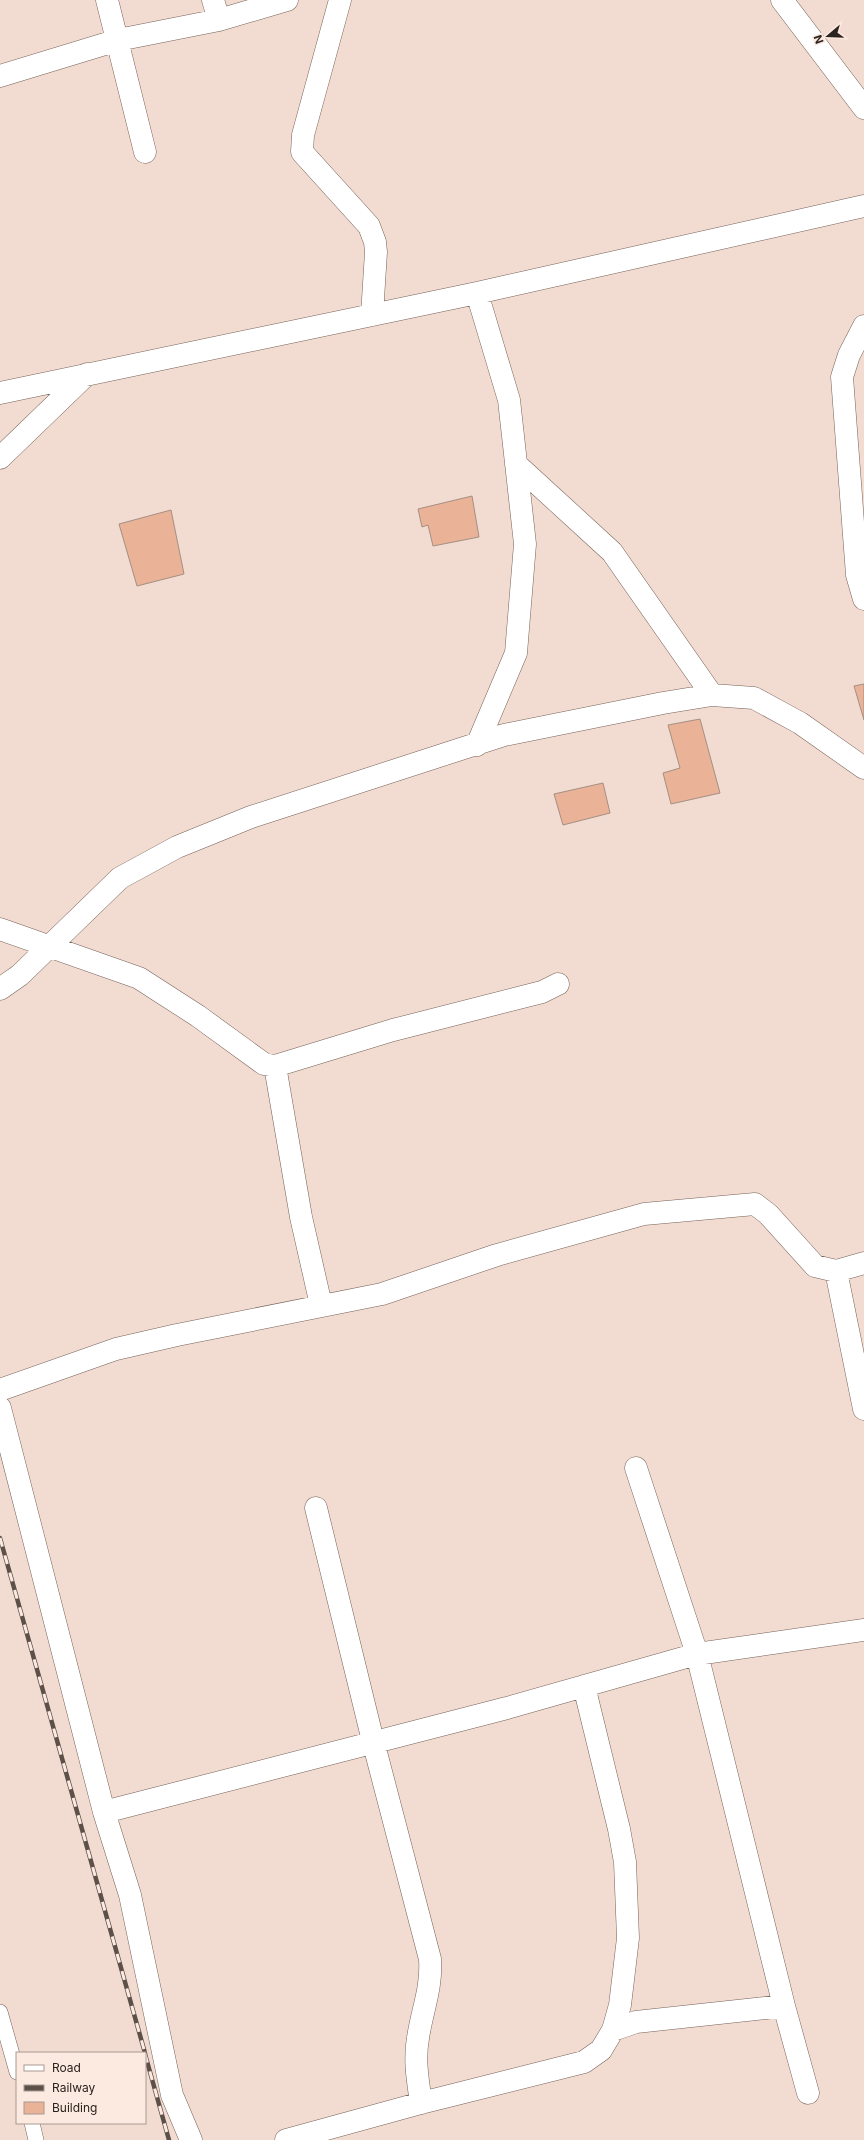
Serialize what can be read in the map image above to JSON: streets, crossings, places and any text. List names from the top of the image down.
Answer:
{
  "legend": ["Road", "Railway", "Building"],
  "north": "left"
}
